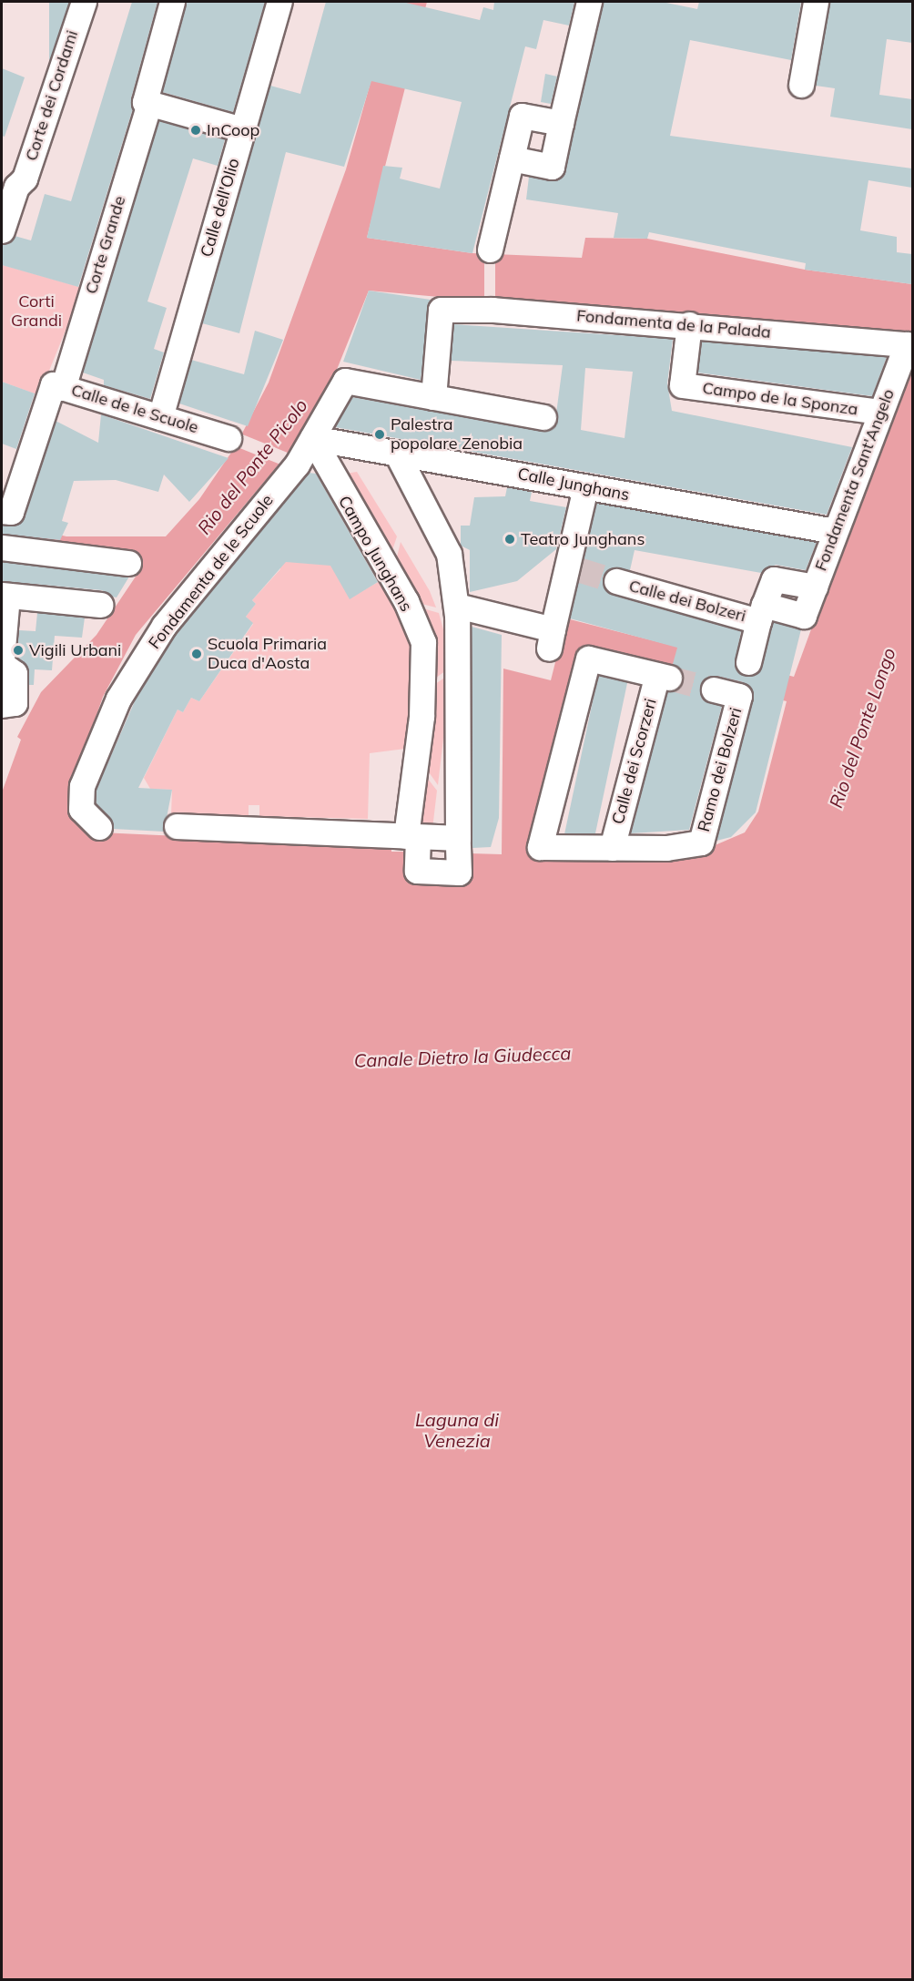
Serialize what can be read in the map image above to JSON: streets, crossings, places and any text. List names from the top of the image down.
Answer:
{
  "streets": {
    "street": [
      "Corte dei Cordami",
      "Calle dell'Olio",
      "Corte Grande",
      "Fondamenta de la Palada",
      "Campo de la Sponza",
      "Calle de le Scuole",
      "Fondamenta Sant'Angelo",
      "Calle Junghans",
      "Campo Junghans",
      "Fondamenta de le Scuole",
      "Calle dei Bolzeri",
      "Calle dei Scorzeri",
      "Ramo dei Bolzeri"
    ]
  },
  "crossings": [
    ["Calle dell'Olio", "Calle de le Scuole"],
    ["Corte Grande", "Calle de le Scuole"],
    ["Fondamenta de la Palada", "Campo de la Sponza"],
    ["Fondamenta de la Palada", "Fondamenta Sant'Angelo"],
    ["Fondamenta de la Palada", "Fondamenta de le Scuole"],
    ["Campo de la Sponza", "Fondamenta Sant'Angelo"],
    ["Fondamenta Sant'Angelo", "Calle Junghans"],
    ["Fondamenta Sant'Angelo", "Calle dei Bolzeri"],
    ["Calle Junghans", "Campo Junghans"],
    ["Calle Junghans", "Fondamenta de le Scuole"],
    ["Campo Junghans", "Fondamenta de le Scuole"],
    ["Calle dei Scorzeri", "Ramo dei Bolzeri"]
  ],
  "water": [
    "Rio del Ponte Picolo",
    "Rio del Ponte Longo",
    "Canale Dietro la Giudecca",
    "Laguna di Venezia"
  ],
  "parks": ["Corti Grandi"],
  "places": [
    "InCoop",
    "Palestra popolare Zenobia",
    "Teatro Junghans",
    "Vigili Urbani",
    "Scuola Primaria Duca d'Aosta"
  ]
}
